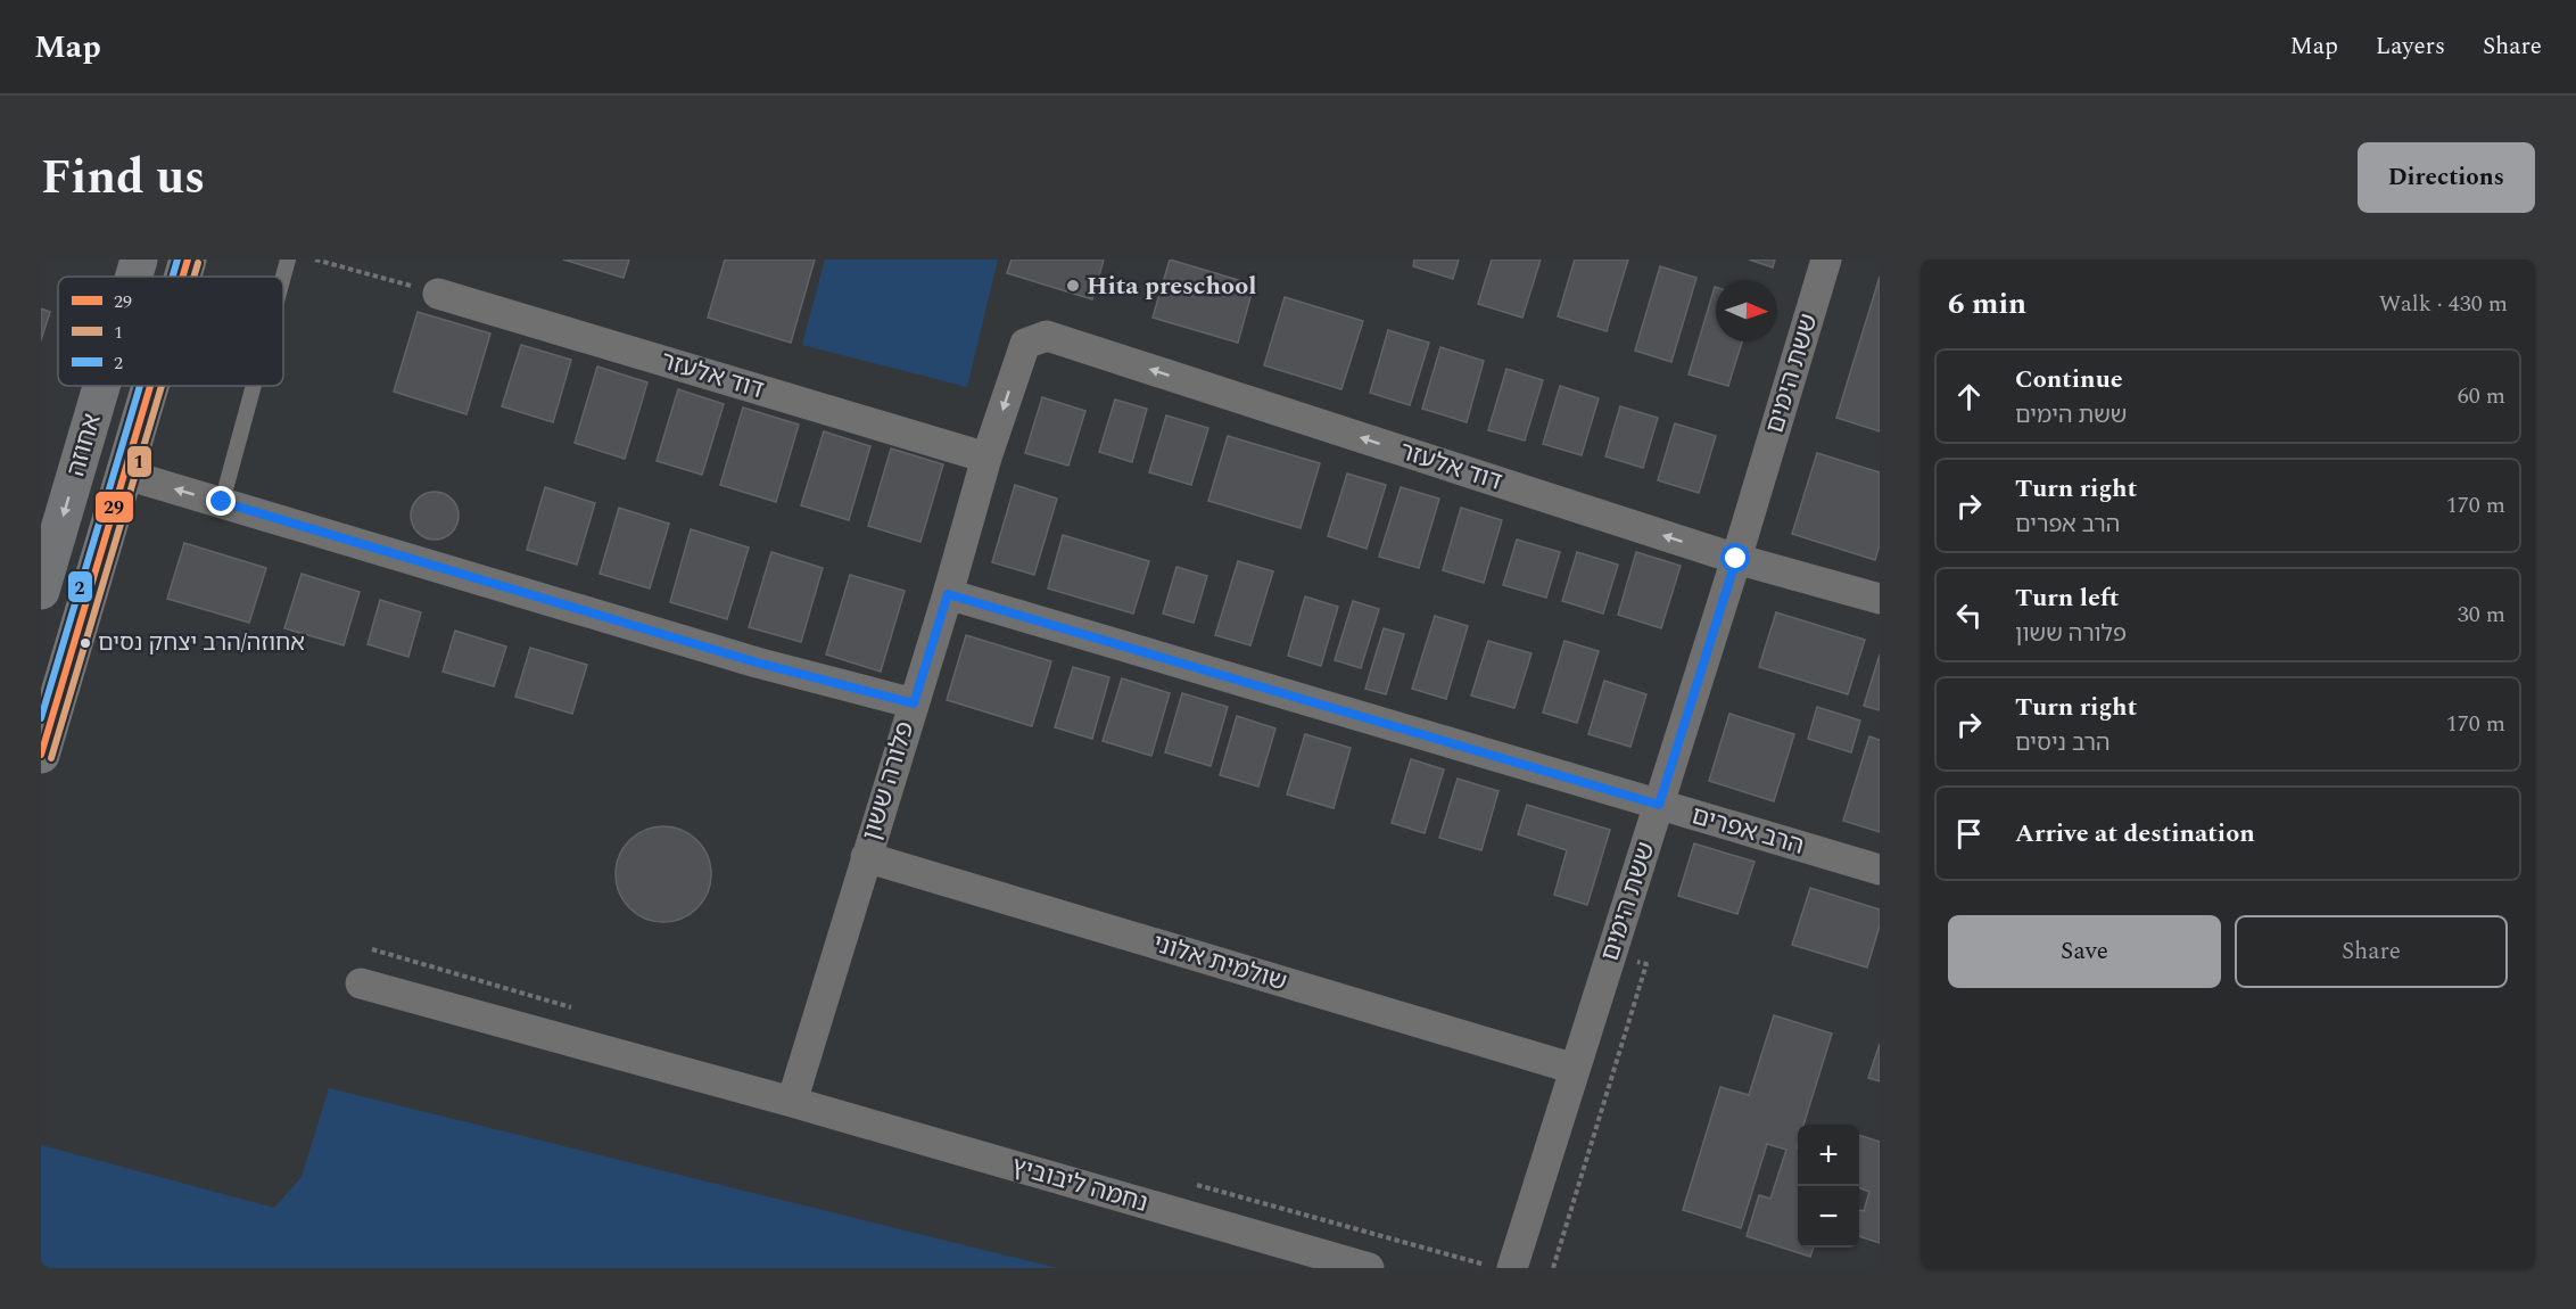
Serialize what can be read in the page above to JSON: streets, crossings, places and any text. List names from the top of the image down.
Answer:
{
  "streets": {
    "main road": ["אחוזה"],
    "street": [
      "ששת הימים",
      "דוד אלעזר",
      "פלורה ששון",
      "הרב אפרים",
      "שולמית אלוני",
      "נחמה ליבוביץ"
    ]
  },
  "crossings": [
    ["ששת הימים", "דוד אלעזר"],
    ["ששת הימים", "הרב אפרים"],
    ["ששת הימים", "שולמית אלוני"],
    ["דוד אלעזר", "פלורה ששון"],
    ["פלורה ששון", "הרב אפרים"],
    ["פלורה ששון", "שולמית אלוני"],
    ["פלורה ששון", "נחמה ליבוביץ"]
  ],
  "one_way": ["דוד אלעזר"],
  "places": ["Hita preschool", "אחוזה/הרב יצחק נסים"],
  "lines": ["transit line 29", "transit line 2", "transit line 1"],
  "legend": ["29", "1", "2"],
  "north": "right",
  "page": {
    "header": "Map",
    "nav": ["Map", "Layers", "Share"],
    "title": "Find us",
    "buttons": [
      "Directions",
      ["Save", "Share"]
    ],
    "heading": ["6 min", "Walk · 430 m"],
    "list": [
      ["Continue", "ששת הימים", "60 m"],
      ["Turn right", "הרב אפרים", "170 m"],
      ["Turn left", "פלורה ששון", "30 m"],
      ["Turn right", "הרב ניסים", "170 m"],
      "Arrive at destination"
    ],
    "map_buttons": ["+", "−"]
  }
}
